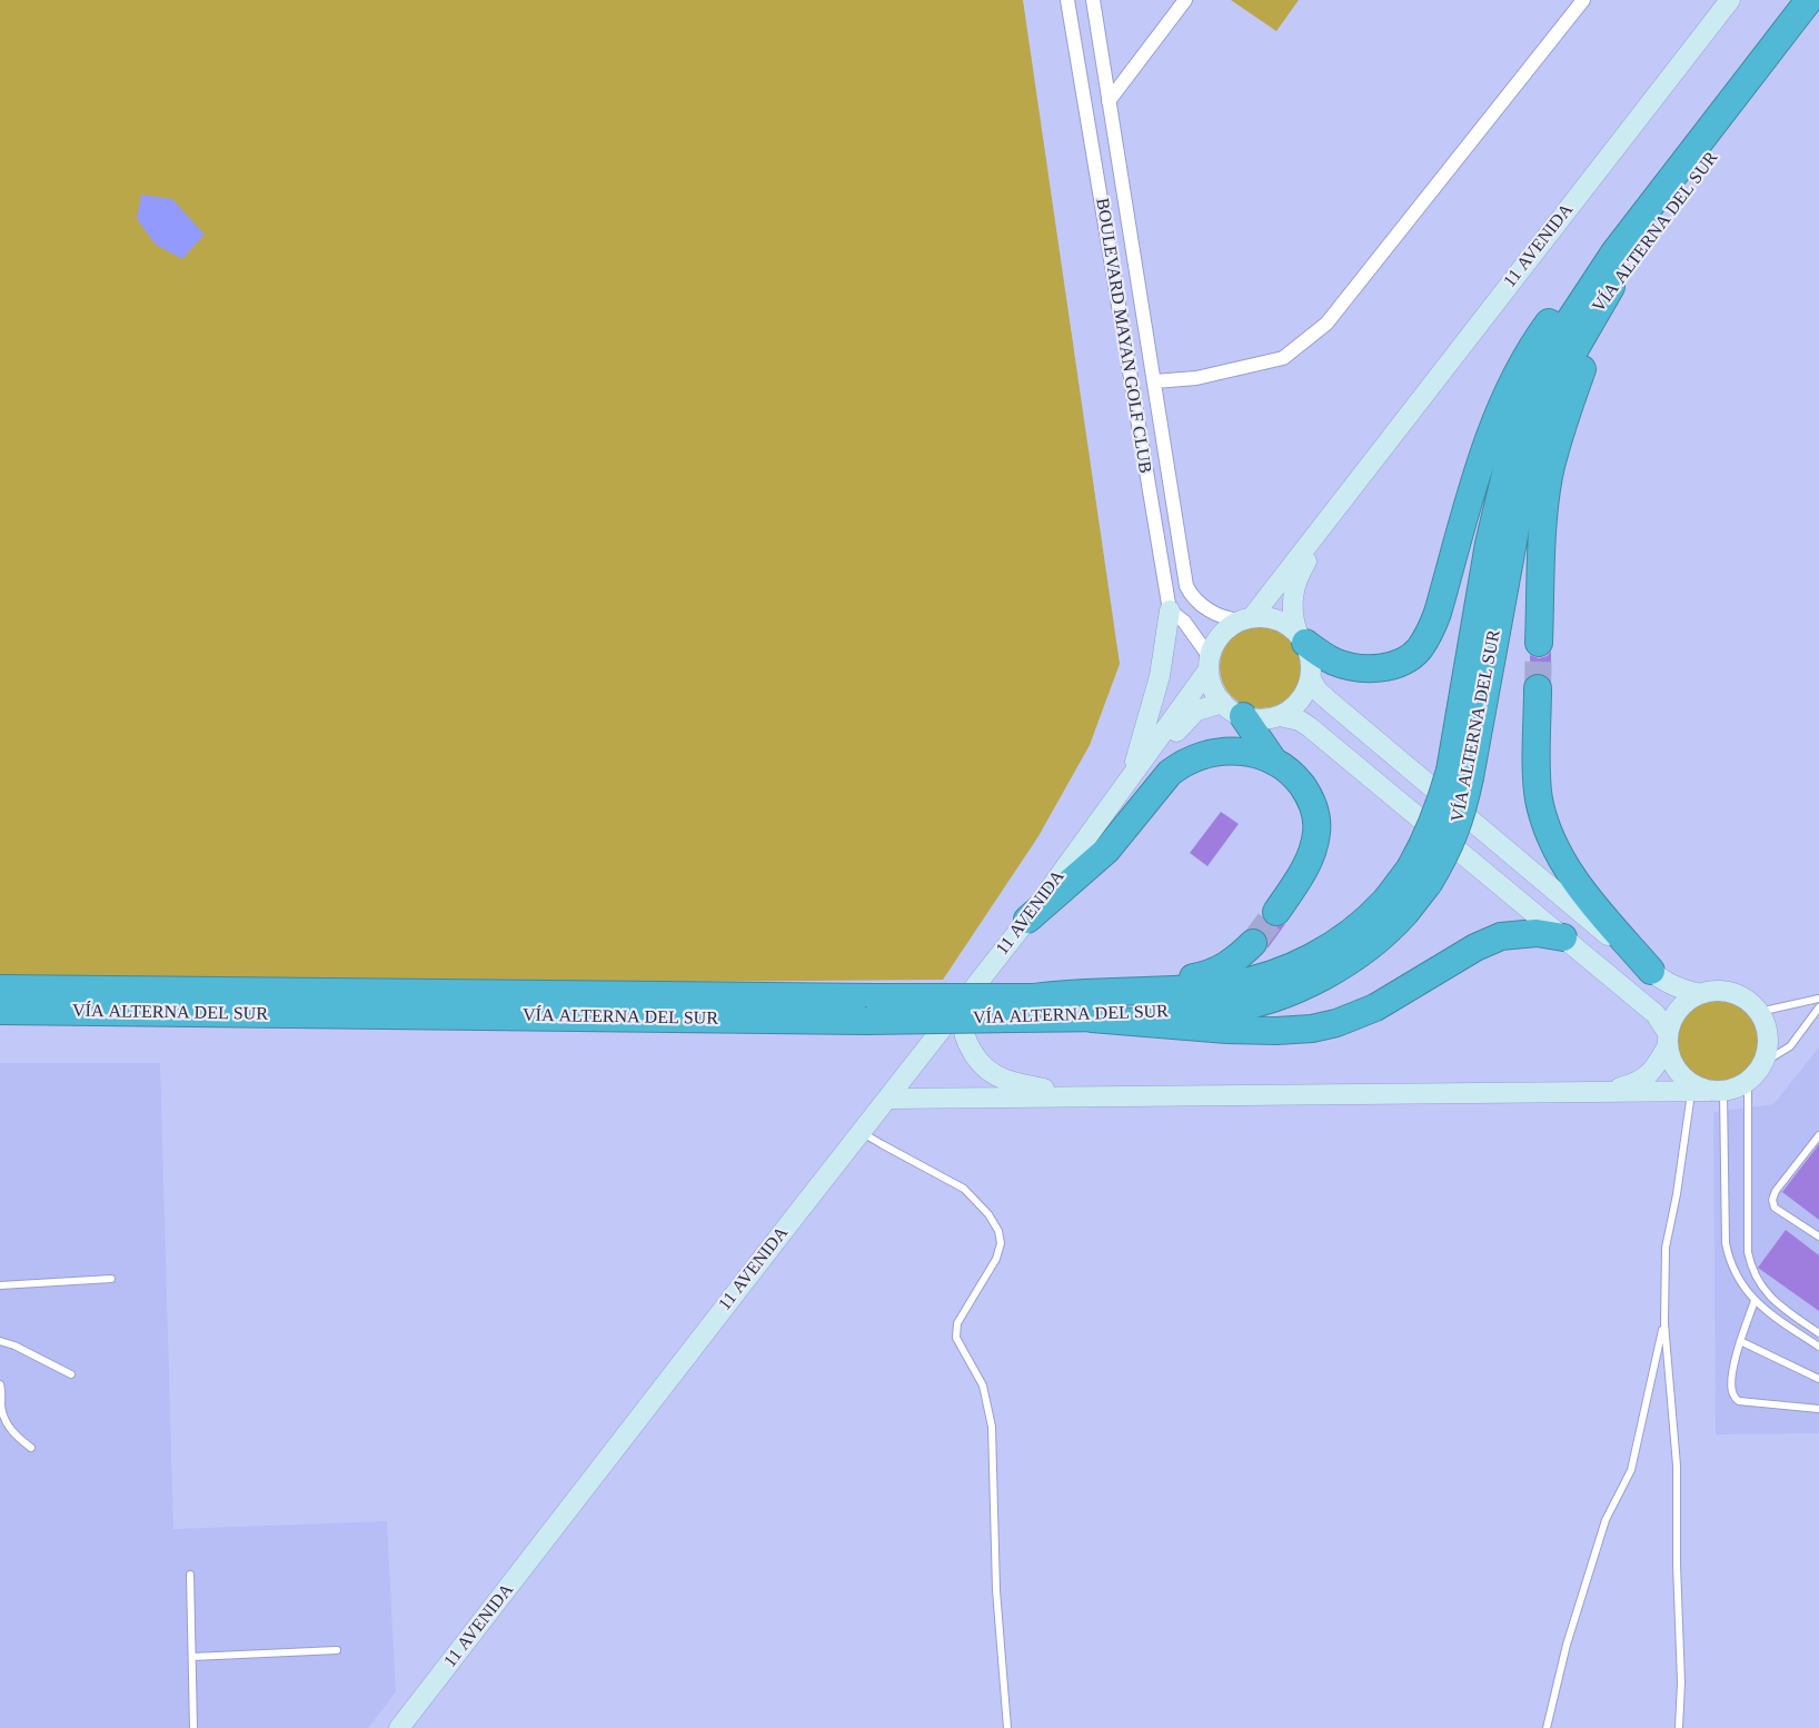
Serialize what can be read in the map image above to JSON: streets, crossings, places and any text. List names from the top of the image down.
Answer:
{
  "streets": {
    "highway": ["VÍA ALTERNA DEL SUR"],
    "main road": ["11 AVENIDA"],
    "street": ["BOULEVARD MAYAN GOLF CLUB"]
  },
  "crossings": [
    ["11 AVENIDA", "BOULEVARD MAYAN GOLF CLUB"]
  ]
}
